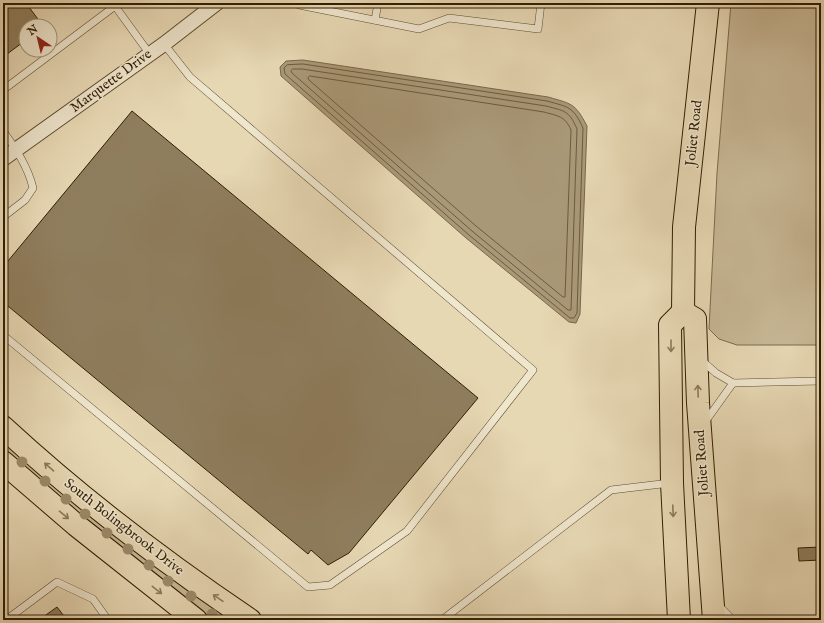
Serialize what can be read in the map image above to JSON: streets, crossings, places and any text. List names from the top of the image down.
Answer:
{
  "streets": {
    "main road": ["Joliet Road", "South Bolingbrook Drive"],
    "street": ["Marquette Drive"]
  },
  "north": "top left"
}
